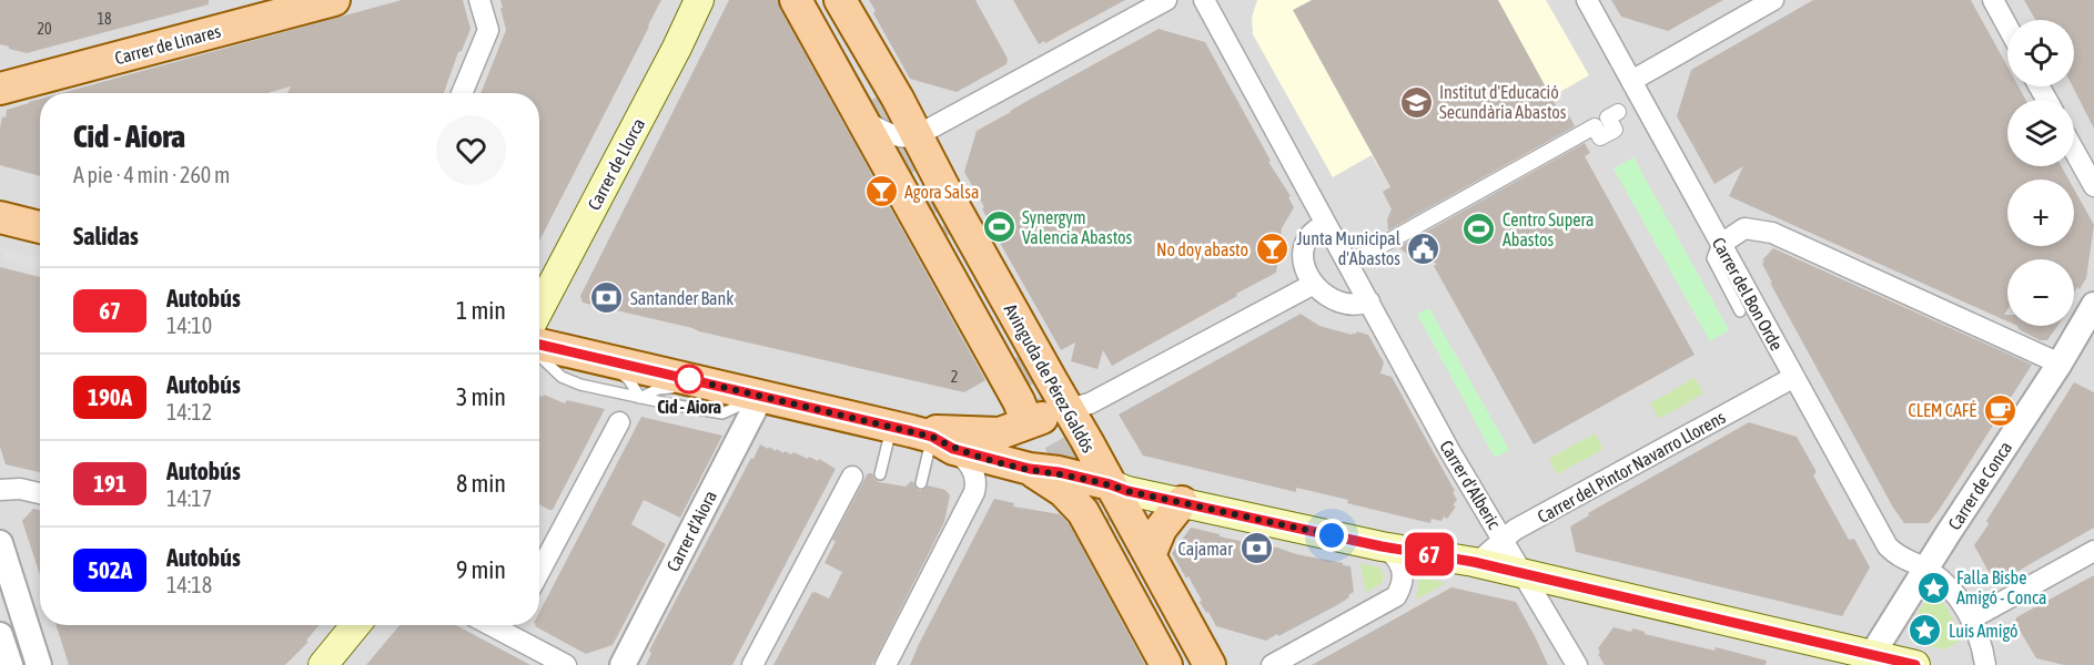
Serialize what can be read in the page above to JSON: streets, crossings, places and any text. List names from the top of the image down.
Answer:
{
  "streets": {
    "main road": ["Carrer de Linares", "Carrer de Llorca", "Avinguda de Pérez Galdós"],
    "street": [
      "Carrer del Bon Orde",
      "Carrer del Pintor Navarro Llorens",
      "Carrer d'Alberic",
      "Carrer de Conca",
      "Carrer d'Aiora"
    ]
  },
  "crossings": [
    ["Carrer del Bon Orde", "Carrer del Pintor Navarro Llorens"],
    ["Carrer del Bon Orde", "Carrer de Conca"],
    ["Carrer del Pintor Navarro Llorens", "Carrer d'Alberic"]
  ],
  "places": {
    "school or university": ["Institut d'Educació Secundària Abastos"],
    "bar": ["Agora Salsa", "No doy abasto"],
    "sports": ["Synergym Valencia Abastos", "Centro Supera Abastos"],
    "public building": ["Junta Municipal d'Abastos"],
    "bank": ["Santander Bank", "Cajamar"],
    "other": ["Cid - Aiora"],
    "cafe": ["CLEM CAFÉ"],
    "place": ["Falla Bisbe Amigó - Conca", "Luis Amigó"]
  },
  "lines": ["bus line 67"],
  "house_numbers": ["18", "20", "2"],
  "page": {
    "on_map": "67",
    "map_buttons": ["+", "−"],
    "heading": [
      ["Cid - Aiora", "A pie · 4 min · 260 m"],
      "Salidas"
    ],
    "list": [
      {
        "mark": "67",
        "name": "Autobús",
        "note": "14:10",
        "value": "1 min"
      },
      {
        "mark": "190A",
        "name": "Autobús",
        "note": "14:12",
        "value": "3 min"
      },
      {
        "mark": "191",
        "name": "Autobús",
        "note": "14:17",
        "value": "8 min"
      },
      {
        "mark": "502A",
        "name": "Autobús",
        "note": "14:18",
        "value": "9 min"
      }
    ]
  }
}
